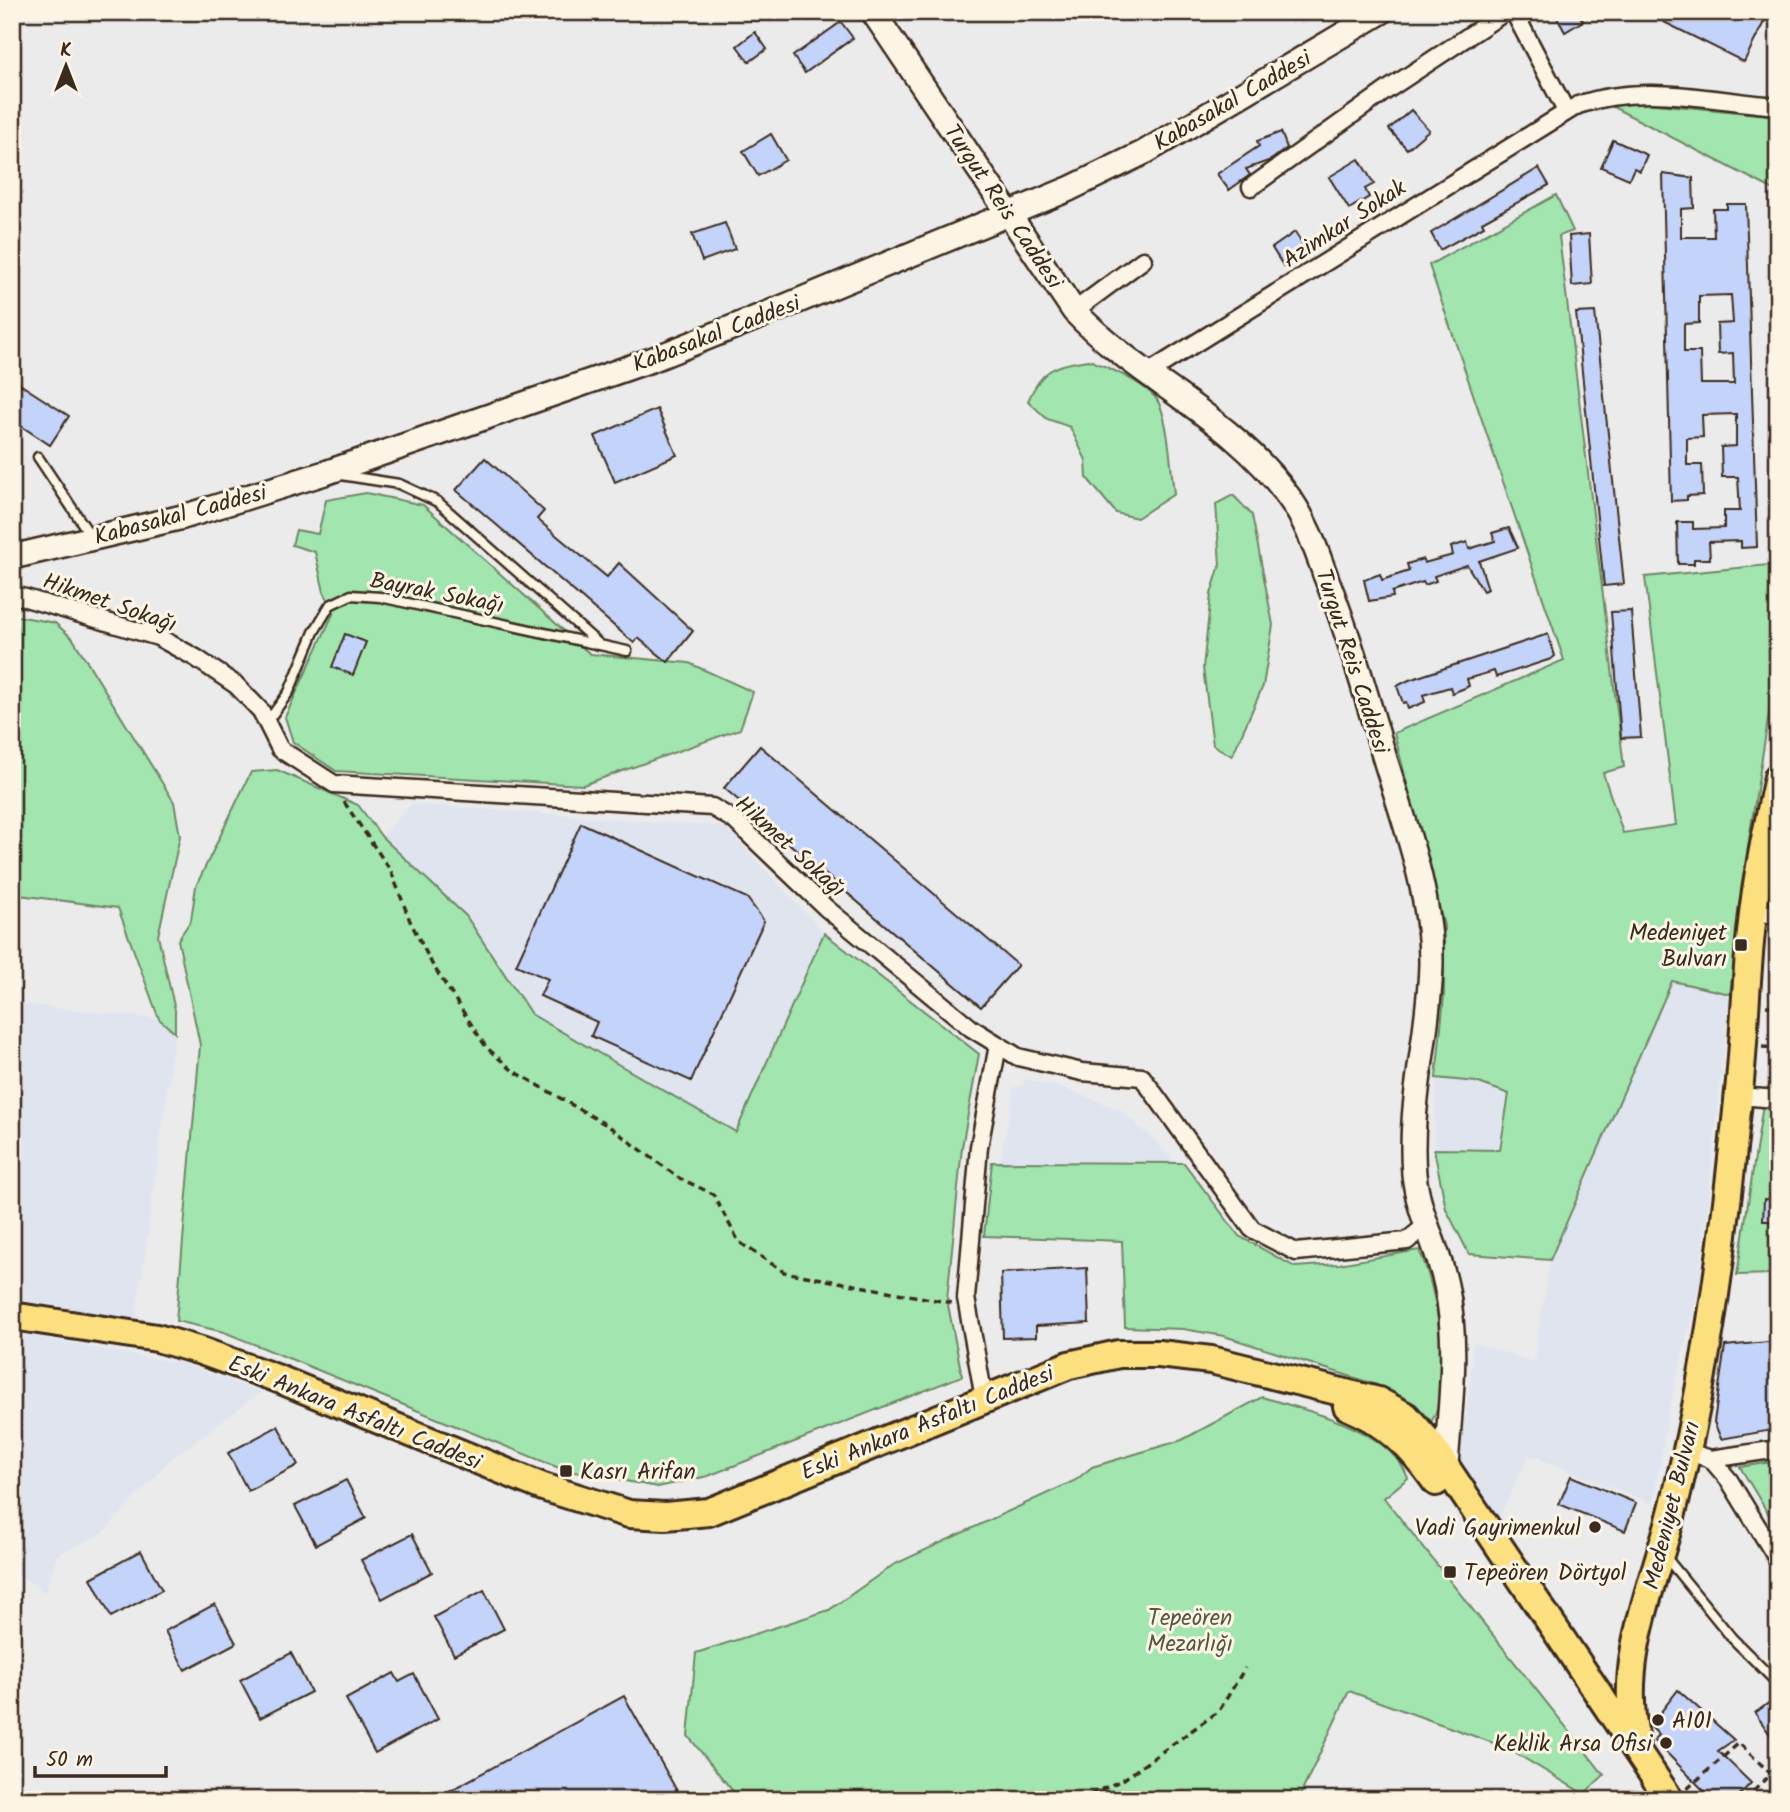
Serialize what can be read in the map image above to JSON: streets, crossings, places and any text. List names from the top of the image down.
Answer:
{
  "streets": {
    "main road": ["Eski Ankara Asfaltı Caddesi", "Medeniyet Bulvarı"],
    "street": [
      "Kabasakal Caddesi",
      "Turgut Reis Caddesi",
      "Azimkar Sokak",
      "Hikmet Sokağı"
    ],
    "lane": ["Bayrak Sokağı"]
  },
  "crossings": [
    ["Kabasakal Caddesi", "Turgut Reis Caddesi"],
    ["Turgut Reis Caddesi", "Azimkar Sokak"],
    ["Turgut Reis Caddesi", "Hikmet Sokağı"],
    ["Turgut Reis Caddesi", "Eski Ankara Asfaltı Caddesi"],
    ["Bayrak Sokağı", "Hikmet Sokağı"],
    ["Eski Ankara Asfaltı Caddesi", "Medeniyet Bulvarı"]
  ],
  "parks": ["Tepeören Mezarlığı"],
  "places": {
    "transit": ["Medeniyet Bulvarı", "Kasrı Arifan", "Tepeören Dörtyol"],
    "other": ["Vadi Gayrimenkul", "A101", "Keklik Arsa Ofisi"]
  },
  "scale_bar": "50 m",
  "north": "top"
}
